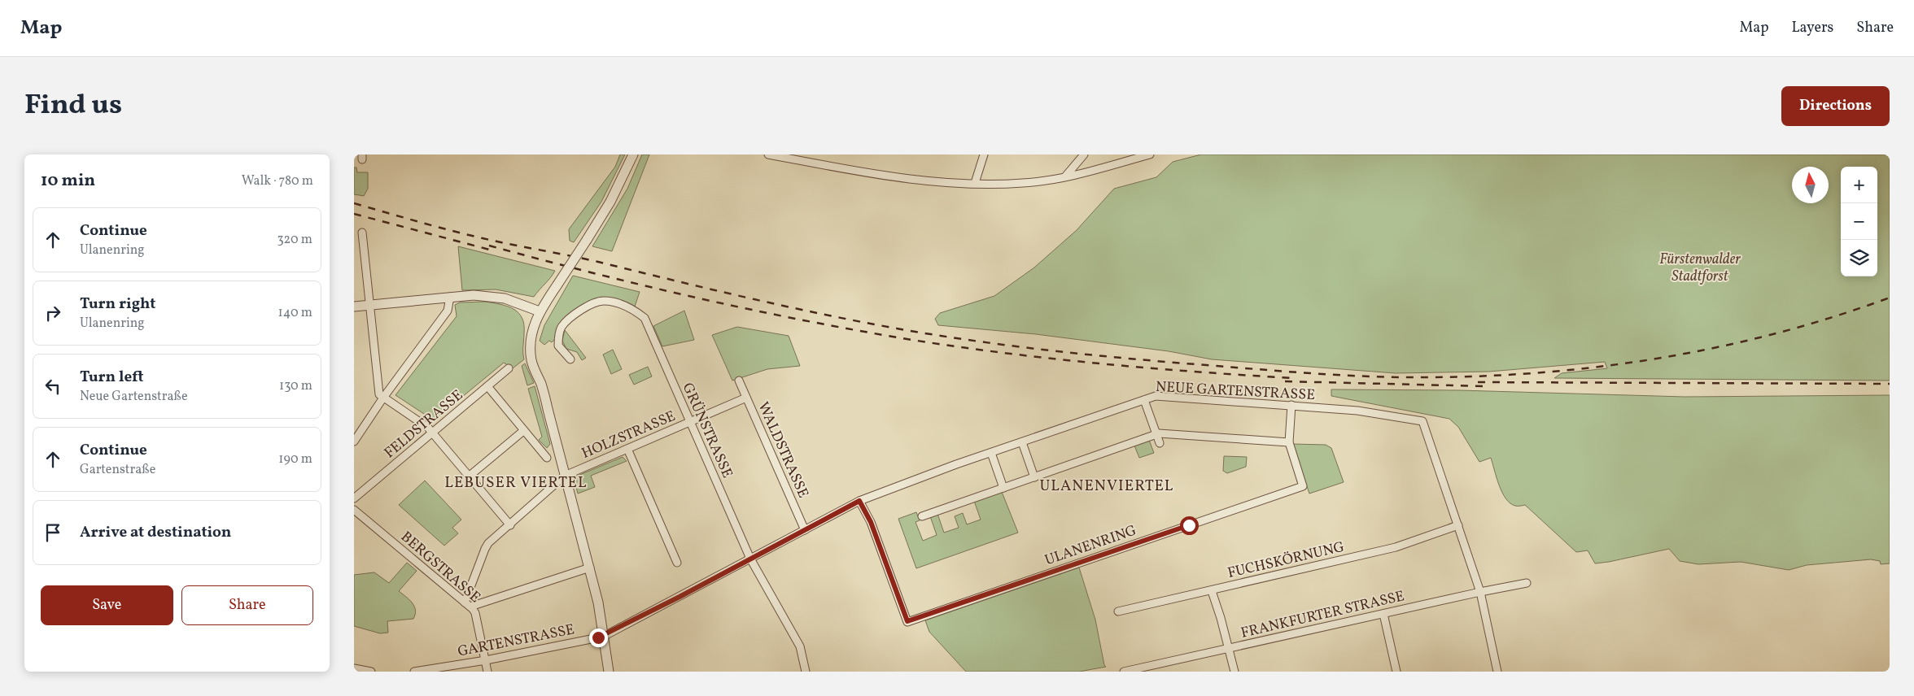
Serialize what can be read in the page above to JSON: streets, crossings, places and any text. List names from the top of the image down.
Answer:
{
  "streets": {
    "street": [
      "NEUE GARTENSTRASSE",
      "FELDSTRASSE",
      "GRÜNSTRASSE",
      "HOLZSTRASSE",
      "WALDSTRASSE",
      "ULANENRING",
      "FUCHSKÖRNUNG",
      "BERGSTRASSE",
      "FRANKFURTER STRASSE",
      "GARTENSTRASSE"
    ]
  },
  "crossings": [
    ["NEUE GARTENSTRASSE", "GRÜNSTRASSE"],
    ["NEUE GARTENSTRASSE", "WALDSTRASSE"],
    ["NEUE GARTENSTRASSE", "ULANENRING"],
    ["NEUE GARTENSTRASSE", "FUCHSKÖRNUNG"],
    ["NEUE GARTENSTRASSE", "FRANKFURTER STRASSE"],
    ["NEUE GARTENSTRASSE", "GARTENSTRASSE"],
    ["GRÜNSTRASSE", "HOLZSTRASSE"],
    ["GRÜNSTRASSE", "GARTENSTRASSE"],
    ["HOLZSTRASSE", "WALDSTRASSE"],
    ["HOLZSTRASSE", "BERGSTRASSE"],
    ["BERGSTRASSE", "GARTENSTRASSE"]
  ],
  "districts": ["LEBUSER VIERTEL", "ULANENVIERTEL"],
  "parks": ["Fürstenwalder Stadtforst"],
  "north": "top",
  "page": {
    "header": "Map",
    "nav": ["Map", "Layers", "Share"],
    "title": "Find us",
    "buttons": [
      "Directions",
      ["Save", "Share"]
    ],
    "heading": ["10 min", "Walk · 780 m"],
    "map_buttons": ["+", "−"],
    "list": [
      ["Continue", "Ulanenring", "320 m"],
      ["Turn right", "Ulanenring", "140 m"],
      ["Turn left", "Neue Gartenstraße", "130 m"],
      ["Continue", "Gartenstraße", "190 m"],
      "Arrive at destination"
    ]
  }
}
